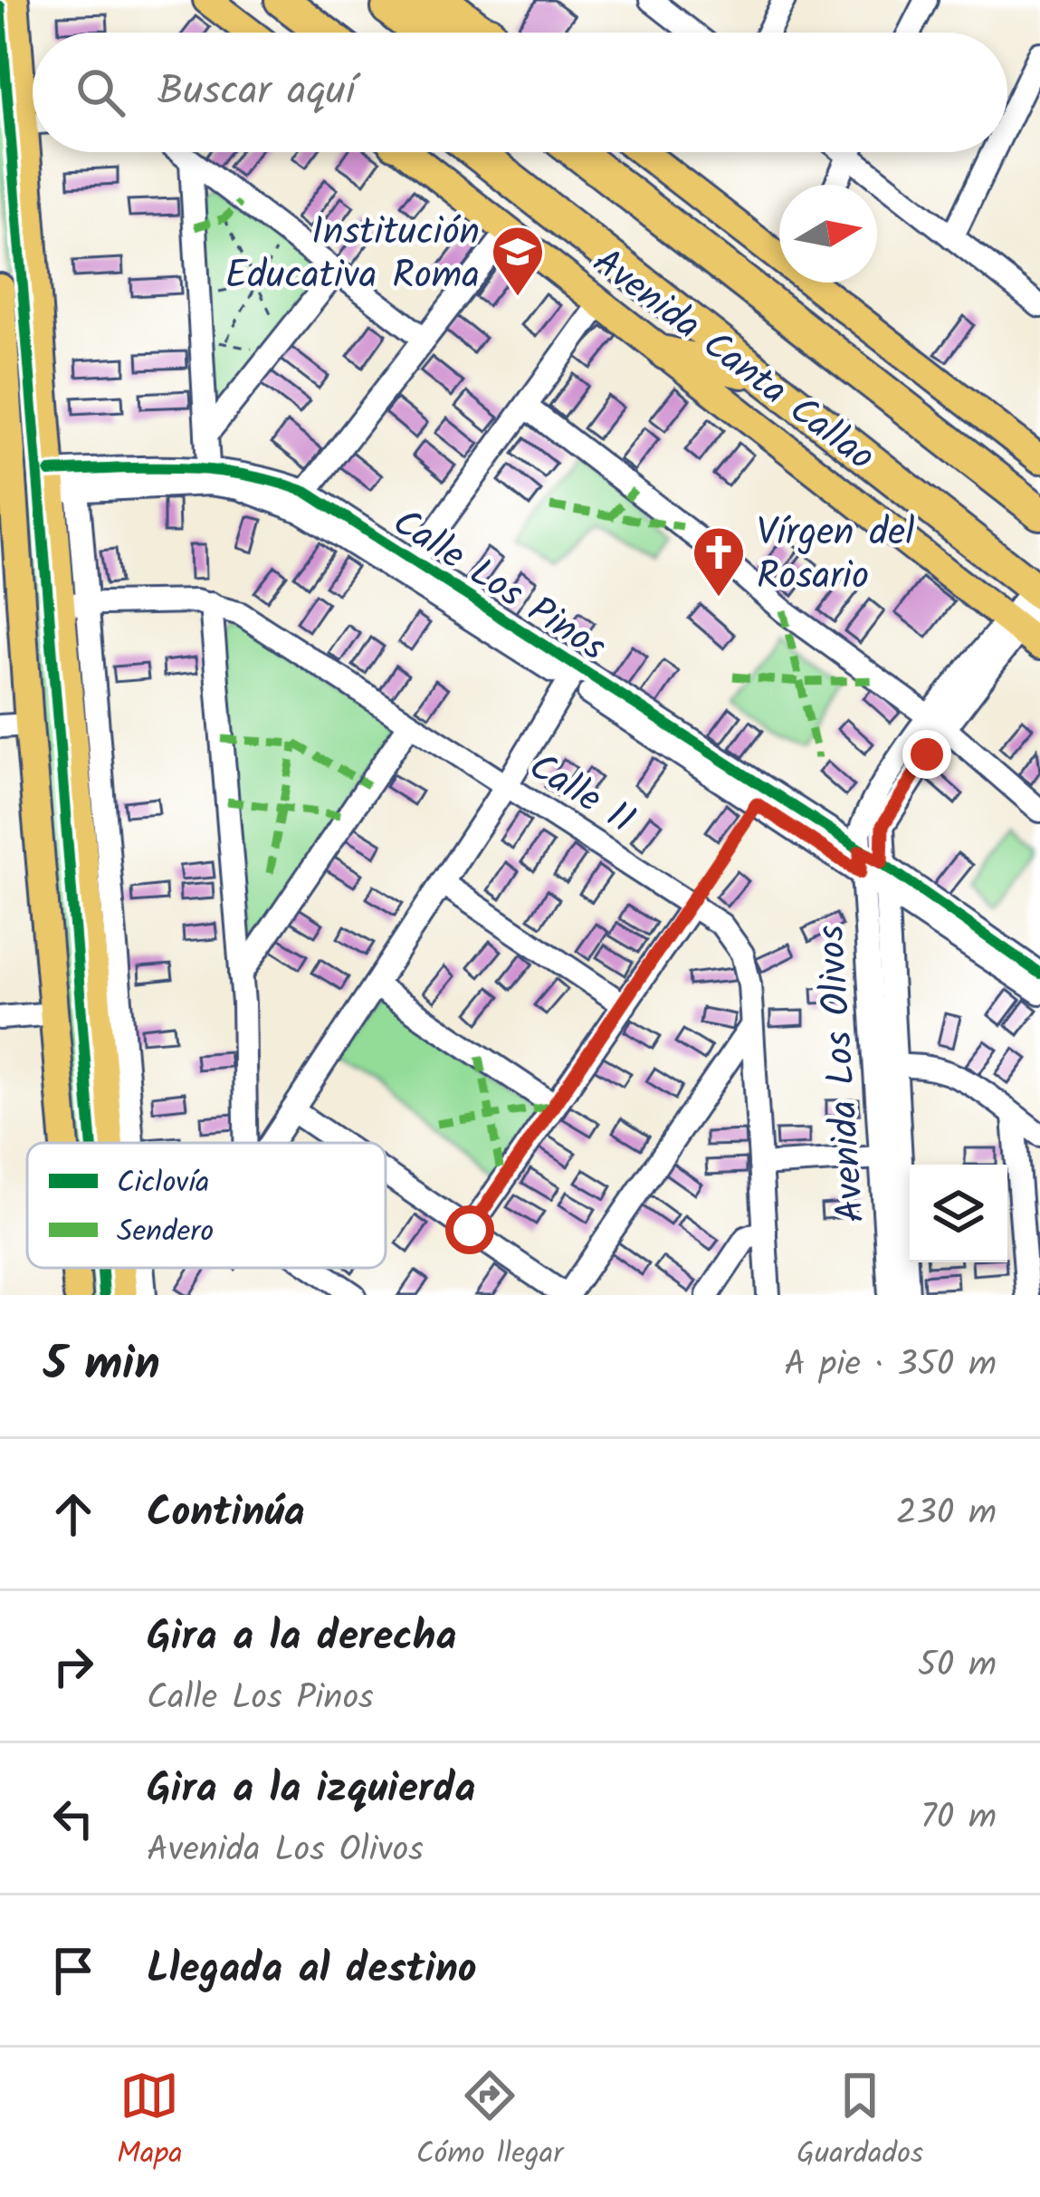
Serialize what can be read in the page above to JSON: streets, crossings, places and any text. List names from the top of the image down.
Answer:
{
  "streets": {
    "highway": ["Avenida Canta Callao"],
    "street": ["Calle Los Pinos", "Calle 11", "Avenida Los Olivos"]
  },
  "crossings": [
    ["Avenida Canta Callao", "Avenida Los Olivos"],
    ["Calle Los Pinos", "Avenida Los Olivos"]
  ],
  "places": {
    "school or university": ["Institución Educativa Roma"],
    "church": ["Vírgen del Rosario"]
  },
  "legend": ["Ciclovía", "Sendero"],
  "north": "right",
  "page": {
    "search": "Buscar aquí",
    "heading": ["5 min", "A pie · 350 m"],
    "list": [
      ["Continúa", "230 m"],
      ["Gira a la derecha", "Calle Los Pinos", "50 m"],
      ["Gira a la izquierda", "Avenida Los Olivos", "70 m"],
      "Llegada al destino"
    ],
    "nav": ["Mapa", "Cómo llegar", "Guardados"]
  }
}
